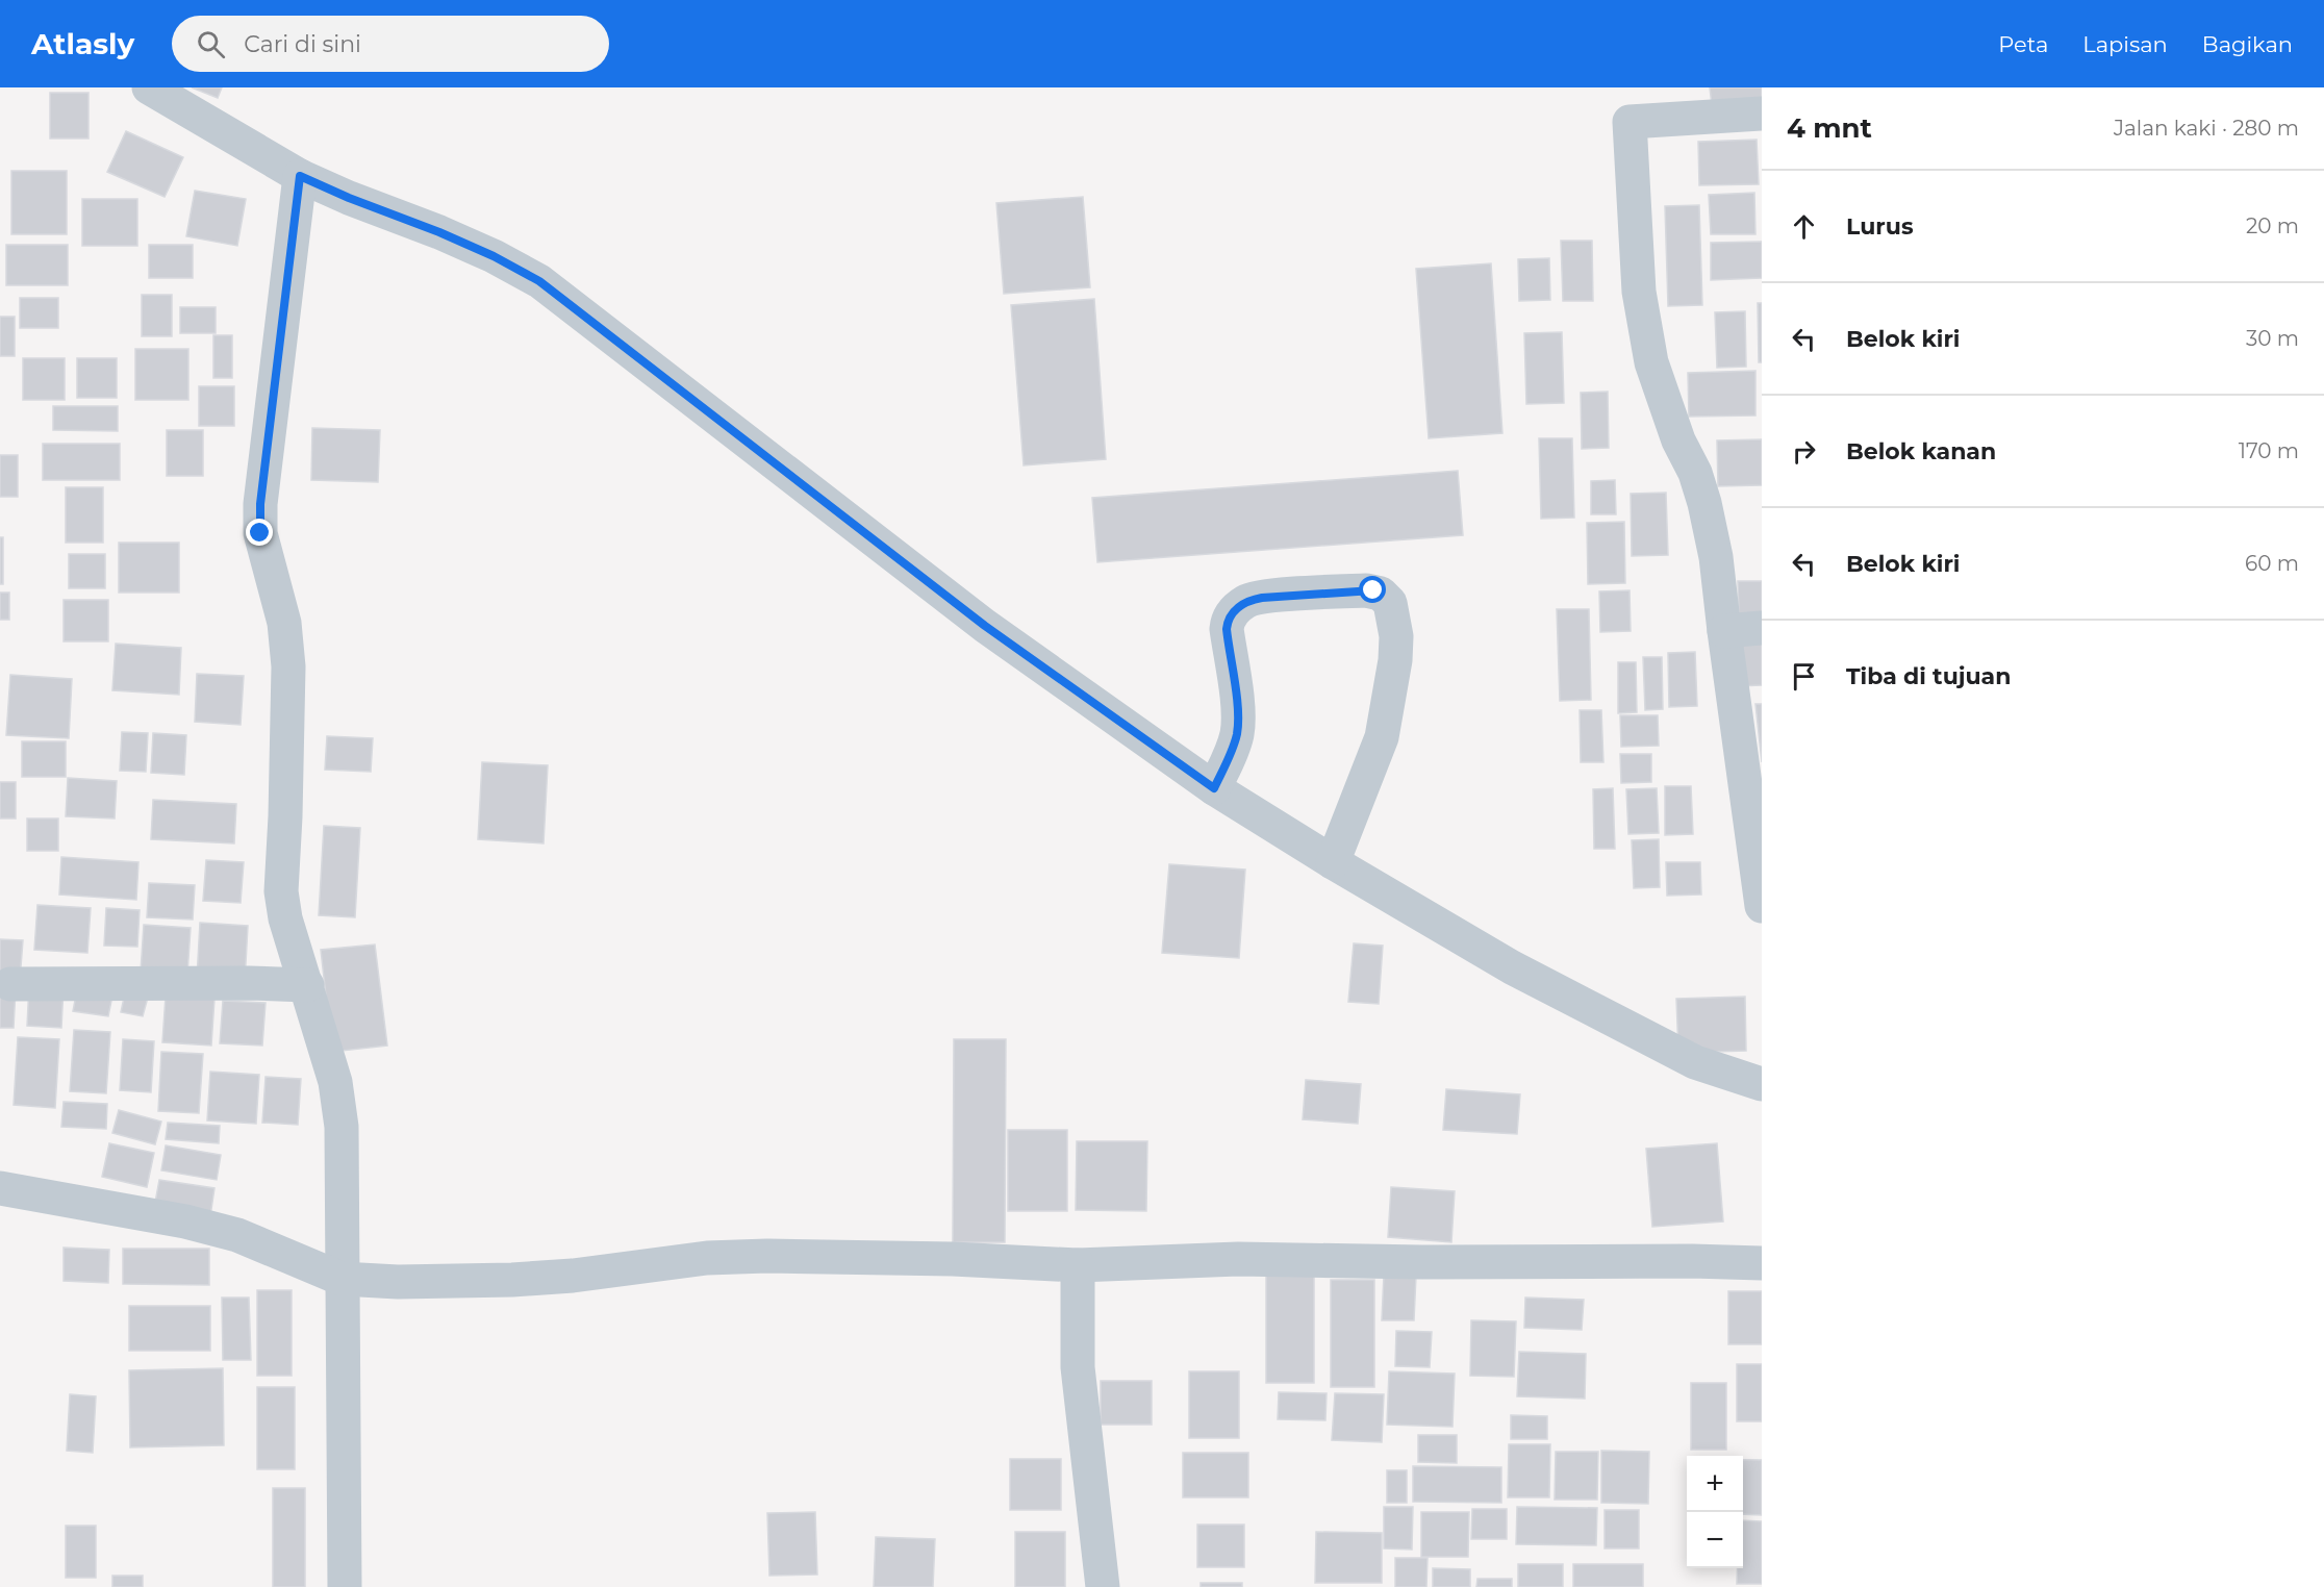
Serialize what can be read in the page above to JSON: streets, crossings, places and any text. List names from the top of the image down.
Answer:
{
  "page": {
    "header": "Atlasly",
    "search": "Cari di sini",
    "nav": ["Peta", "Lapisan", "Bagikan"],
    "heading": ["4 mnt", "Jalan kaki · 280 m"],
    "list": [
      ["Lurus", "20 m"],
      ["Belok kiri", "30 m"],
      ["Belok kanan", "170 m"],
      ["Belok kiri", "60 m"],
      "Tiba di tujuan"
    ],
    "map_buttons": ["+", "−"]
  }
}
